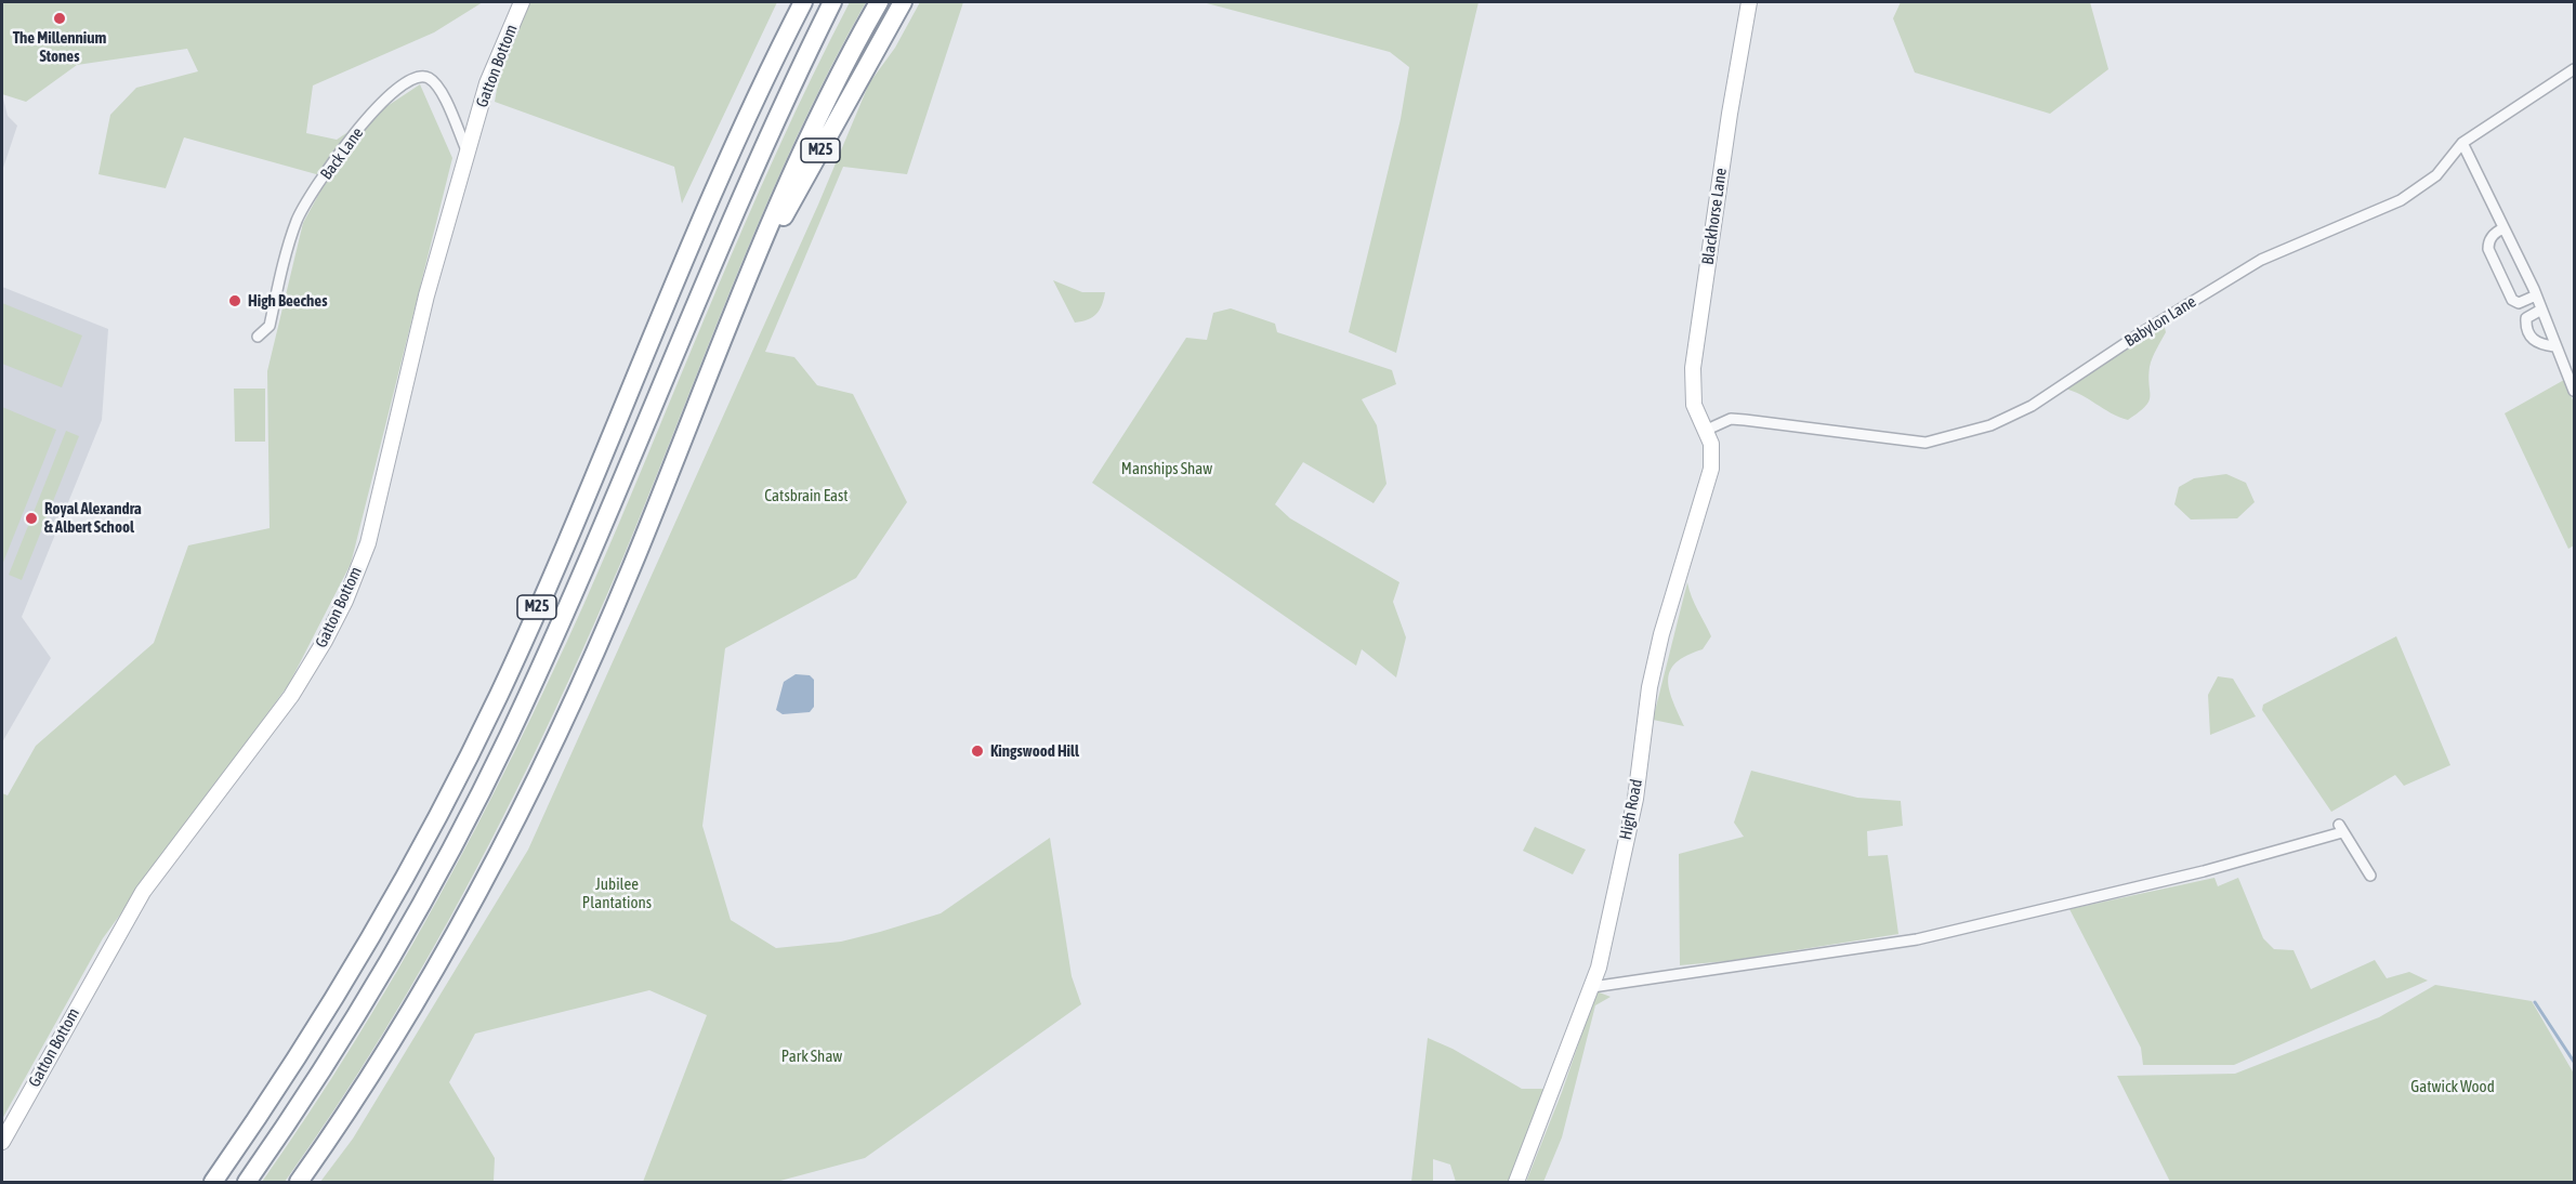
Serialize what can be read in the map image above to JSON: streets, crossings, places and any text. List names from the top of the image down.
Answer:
{
  "streets": {
    "highway": ["M25"],
    "street": [
      "Gatton Bottom",
      "Back Lane",
      "Blackhorse Lane",
      "Babylon Lane",
      "High Road"
    ]
  },
  "crossings": [
    ["Gatton Bottom", "Back Lane"],
    ["Blackhorse Lane", "Babylon Lane"],
    ["Blackhorse Lane", "High Road"],
    ["Babylon Lane", "High Road"]
  ],
  "parks": [
    "Manships Shaw",
    "Catsbrain East",
    "Jubilee Plantations",
    "Park Shaw",
    "Gatwick Wood"
  ],
  "places": [
    "The Millennium Stones",
    "High Beeches",
    "Royal Alexandra & Albert School",
    "Kingswood Hill"
  ]
}
